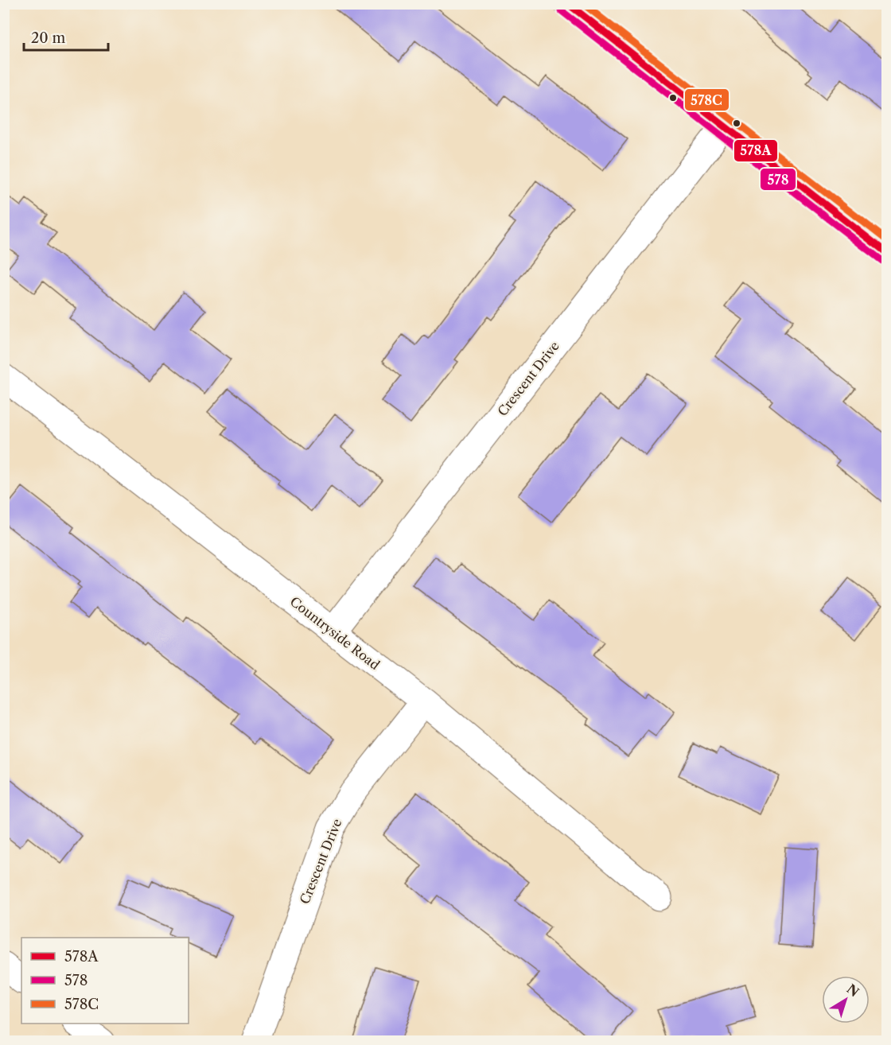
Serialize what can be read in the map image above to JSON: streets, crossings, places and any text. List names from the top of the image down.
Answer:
{
  "streets": {
    "street": ["Crescent Drive", "Countryside Road"]
  },
  "crossings": [
    ["Crescent Drive", "Countryside Road"]
  ],
  "lines": ["transit line 578A", "transit line 578C", "transit line 578"],
  "legend": ["578A", "578", "578C"],
  "scale_bar": "20 m",
  "north": "top right"
}
